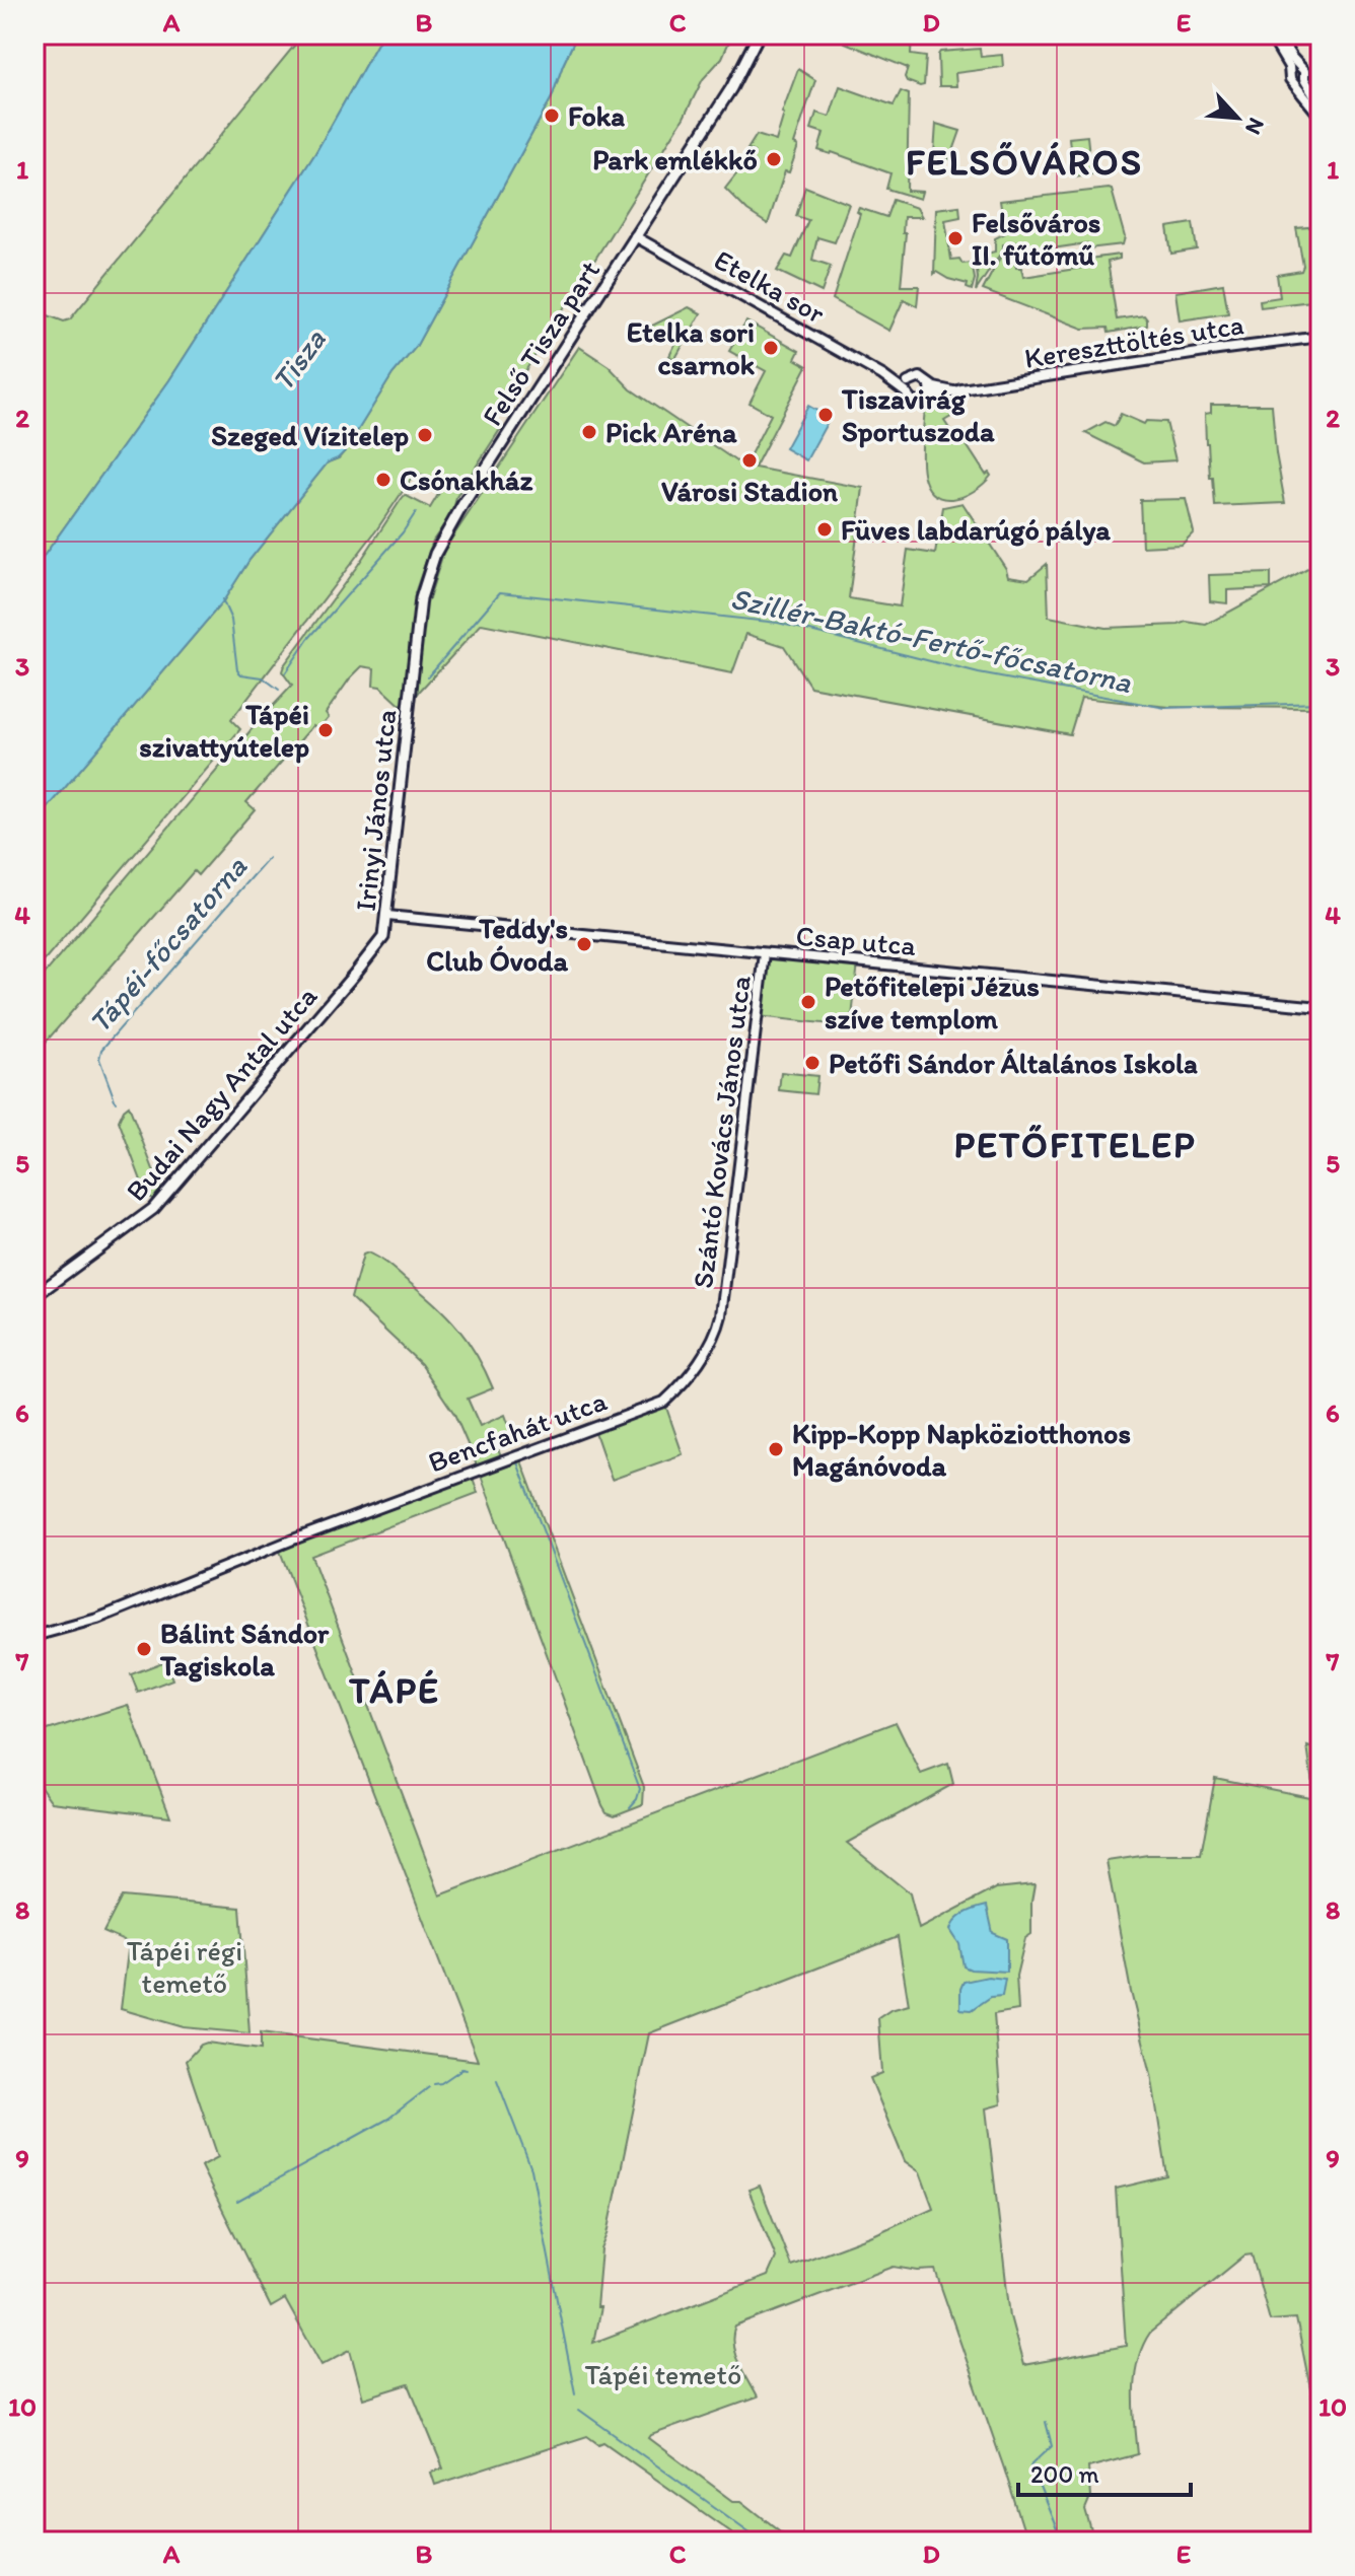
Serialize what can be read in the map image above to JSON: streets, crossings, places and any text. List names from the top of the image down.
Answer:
{
  "streets": {
    "main road": ["Felső Tisza part", "Irinyi János utca", "Budai Nagy Antal utca"],
    "street": [
      "Etelka sor",
      "Kereszttöltés utca",
      "Csap utca",
      "Szántó Kovács János utca",
      "Bencfahát utca"
    ]
  },
  "crossings": [
    ["Etelka sor", "Kereszttöltés utca"],
    ["Etelka sor", "Felső Tisza part"],
    ["Felső Tisza part", "Irinyi János utca"],
    ["Irinyi János utca", "Csap utca"],
    ["Irinyi János utca", "Budai Nagy Antal utca"],
    ["Csap utca", "Szántó Kovács János utca"],
    ["Szántó Kovács János utca", "Bencfahát utca"]
  ],
  "districts": ["FELSŐVÁROS", "PETŐFITELEP", "TÁPÉ"],
  "water": ["Tisza", "Szillér-Baktó-Fertő-főcsatorna", "Tápéi-főcsatorna"],
  "parks": ["Tápéi régi temető", "Tápéi temető"],
  "places": [
    "Foka",
    "Park emlékkő",
    "Felsőváros II. fűtőmű",
    "Etelka sori csarnok",
    "Tiszavirág Sportuszoda",
    "Pick Aréna",
    "Szeged Vízitelep",
    "Városi Stadion",
    "Csónakház",
    "Füves labdarúgó pálya",
    "Tápéi szivattyútelep",
    "Teddy's Club Óvoda",
    "Petőfitelepi Jézus szíve templom",
    "Petőfi Sándor Általános Iskola",
    "Kipp-Kopp Napköziotthonos Magánóvoda",
    "Bálint Sándor Tagiskola"
  ],
  "scale_bar": "200 m",
  "north": "bottom right",
  "grid": {
    "columns": [
      "A",
      "B",
      "C",
      "D",
      "E"
    ],
    "rows": [
      "1",
      "2",
      "3",
      "4",
      "5",
      "6",
      "7",
      "8",
      "9",
      "10"
    ]
  }
}
